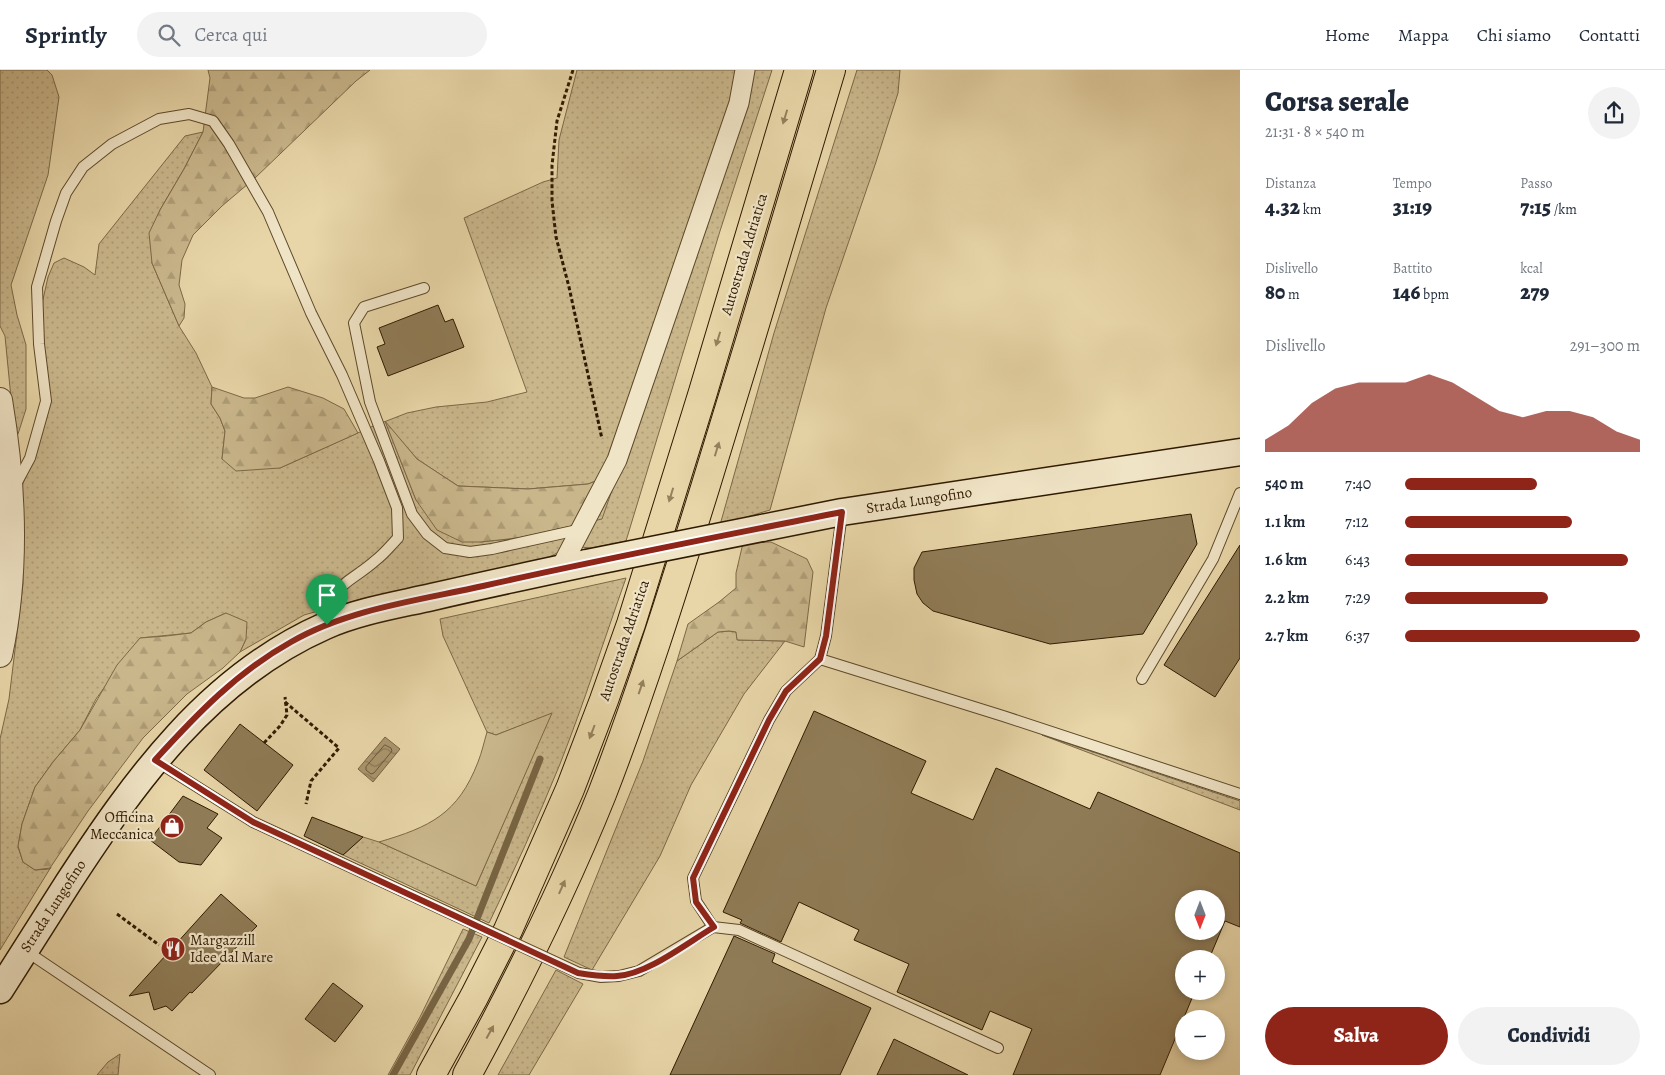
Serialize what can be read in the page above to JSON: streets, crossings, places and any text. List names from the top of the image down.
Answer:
{
  "streets": {
    "highway": ["Autostrada Adriatica"],
    "main road": ["Strada Lungofino"]
  },
  "places": {
    "shop": ["Officina Meccanica"],
    "restaurant": ["Margazzill Idee dal Mare"]
  },
  "north": "bottom",
  "page": {
    "header": "Sprintly",
    "search": "Cerca qui",
    "nav": [
      "Home",
      "Mappa",
      "Chi siamo",
      "Contatti"
    ],
    "heading": ["Corsa serale", "21:31 · 8 × 540 m"],
    "stats": [
      ["Distanza", "4.32 km"],
      ["Tempo", "31:19"],
      ["Passo", "7:15 /km"],
      ["Dislivello", "80 m"],
      ["Battito", "146 bpm"],
      ["kcal", "279"]
    ],
    "chart": ["Dislivello", "291–300 m"],
    "list": [
      {
        "name": "540 m",
        "note": "7:40"
      },
      {
        "name": "1.1 km",
        "note": "7:12"
      },
      {
        "name": "1.6 km",
        "note": "6:43"
      },
      {
        "name": "2.2 km",
        "note": "7:29"
      },
      {
        "name": "2.7 km",
        "note": "6:37"
      }
    ],
    "map_buttons": ["+", "−"],
    "buttons": ["Salva", "Condividi"]
  }
}
